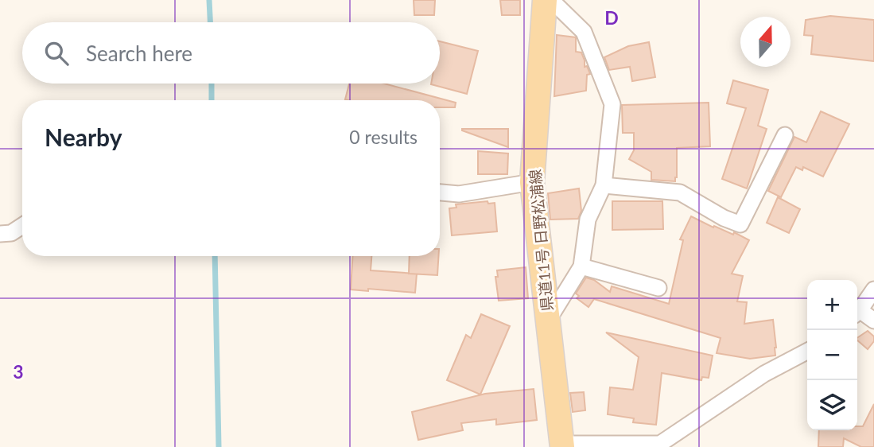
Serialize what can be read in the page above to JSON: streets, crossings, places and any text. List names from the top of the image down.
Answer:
{
  "streets": {
    "main road": ["県道11号 日野松浦線"]
  },
  "north": "top",
  "page": {
    "search": "Search here",
    "heading": ["Nearby", "0 results"],
    "map_buttons": ["+", "−"]
  },
  "grid": {
    "columns": ["D"],
    "rows": ["3"]
  }
}
